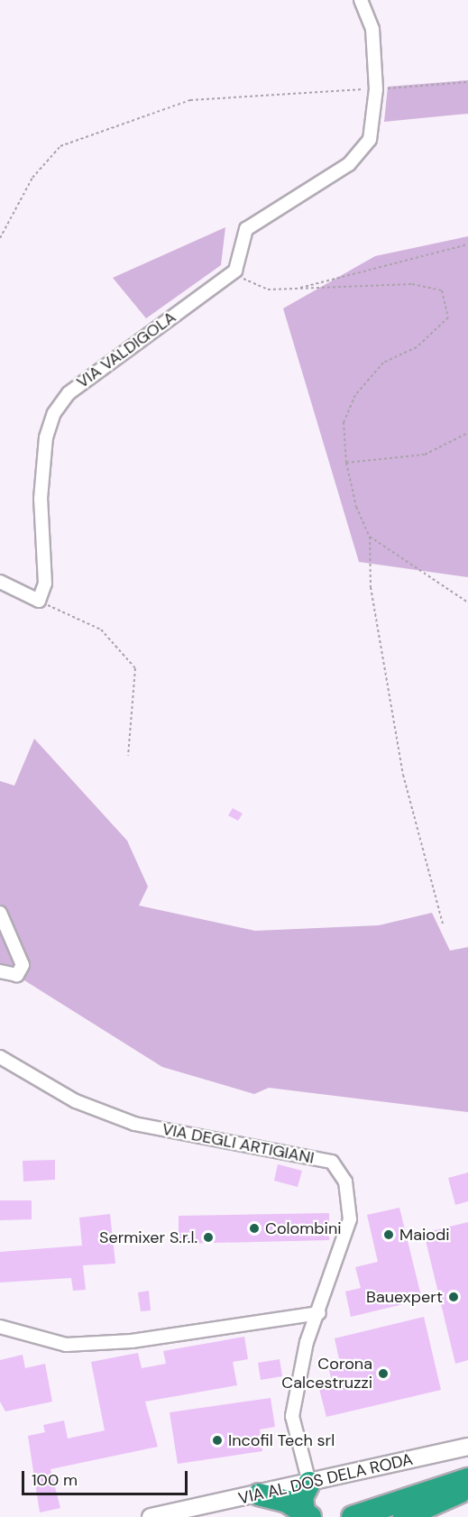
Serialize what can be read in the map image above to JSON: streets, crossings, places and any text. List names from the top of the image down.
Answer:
{
  "streets": {
    "main road": ["VIA AL DOS DELA RODA"],
    "street": ["VIA VALDIGOLA", "VIA DEGLI ARTIGIANI"]
  },
  "crossings": [
    ["VIA DEGLI ARTIGIANI", "VIA AL DOS DELA RODA"]
  ],
  "places": [
    "Colombini",
    "Maiodi",
    "Sermixer S.r.l.",
    "Bauexpert",
    "Corona Calcestruzzi",
    "Incofil Tech srl"
  ],
  "scale_bar": "100 m"
}
